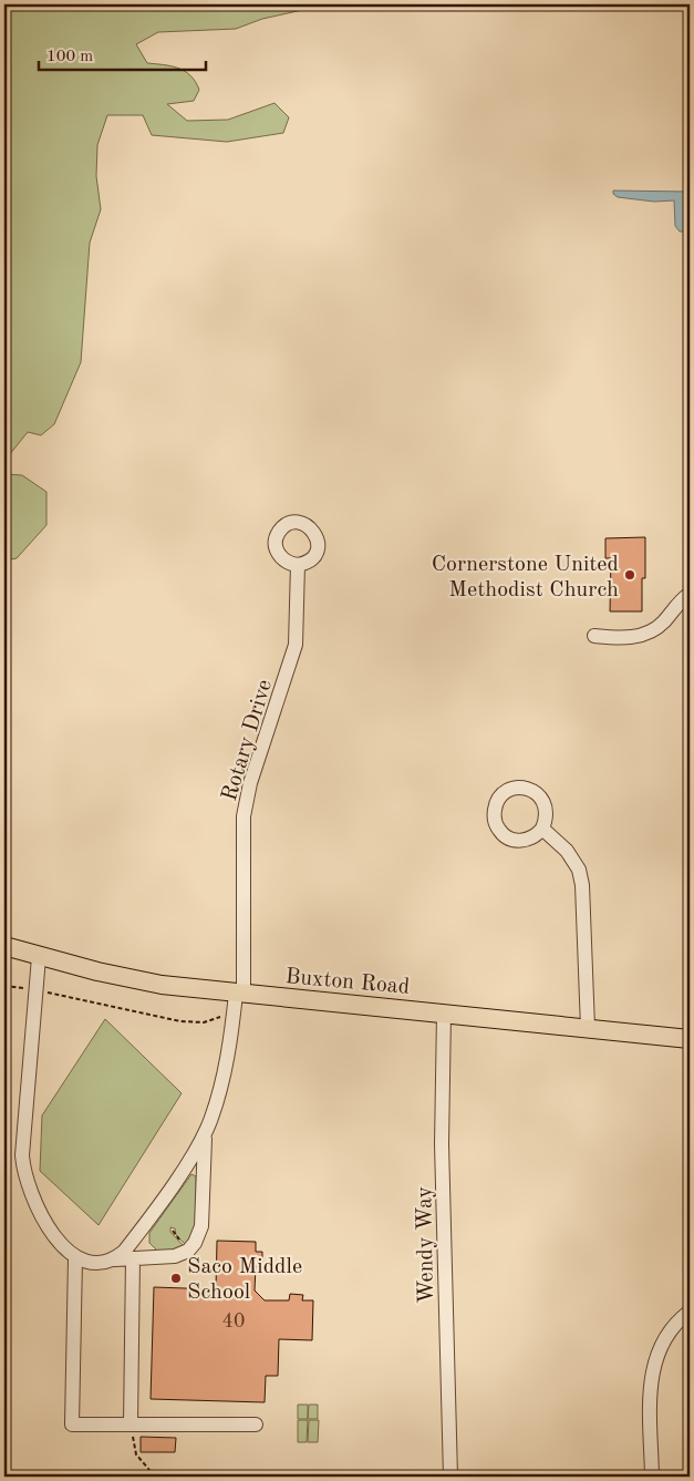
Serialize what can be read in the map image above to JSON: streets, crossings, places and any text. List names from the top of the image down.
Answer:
{
  "streets": {
    "main road": ["Buxton Road"],
    "street": ["Rotary Drive", "Wendy Way"]
  },
  "crossings": [
    ["Rotary Drive", "Buxton Road"],
    ["Buxton Road", "Wendy Way"]
  ],
  "places": ["Cornerstone United Methodist Church", "Saco Middle School"],
  "house_numbers": ["40"],
  "scale_bar": "100 m"
}
